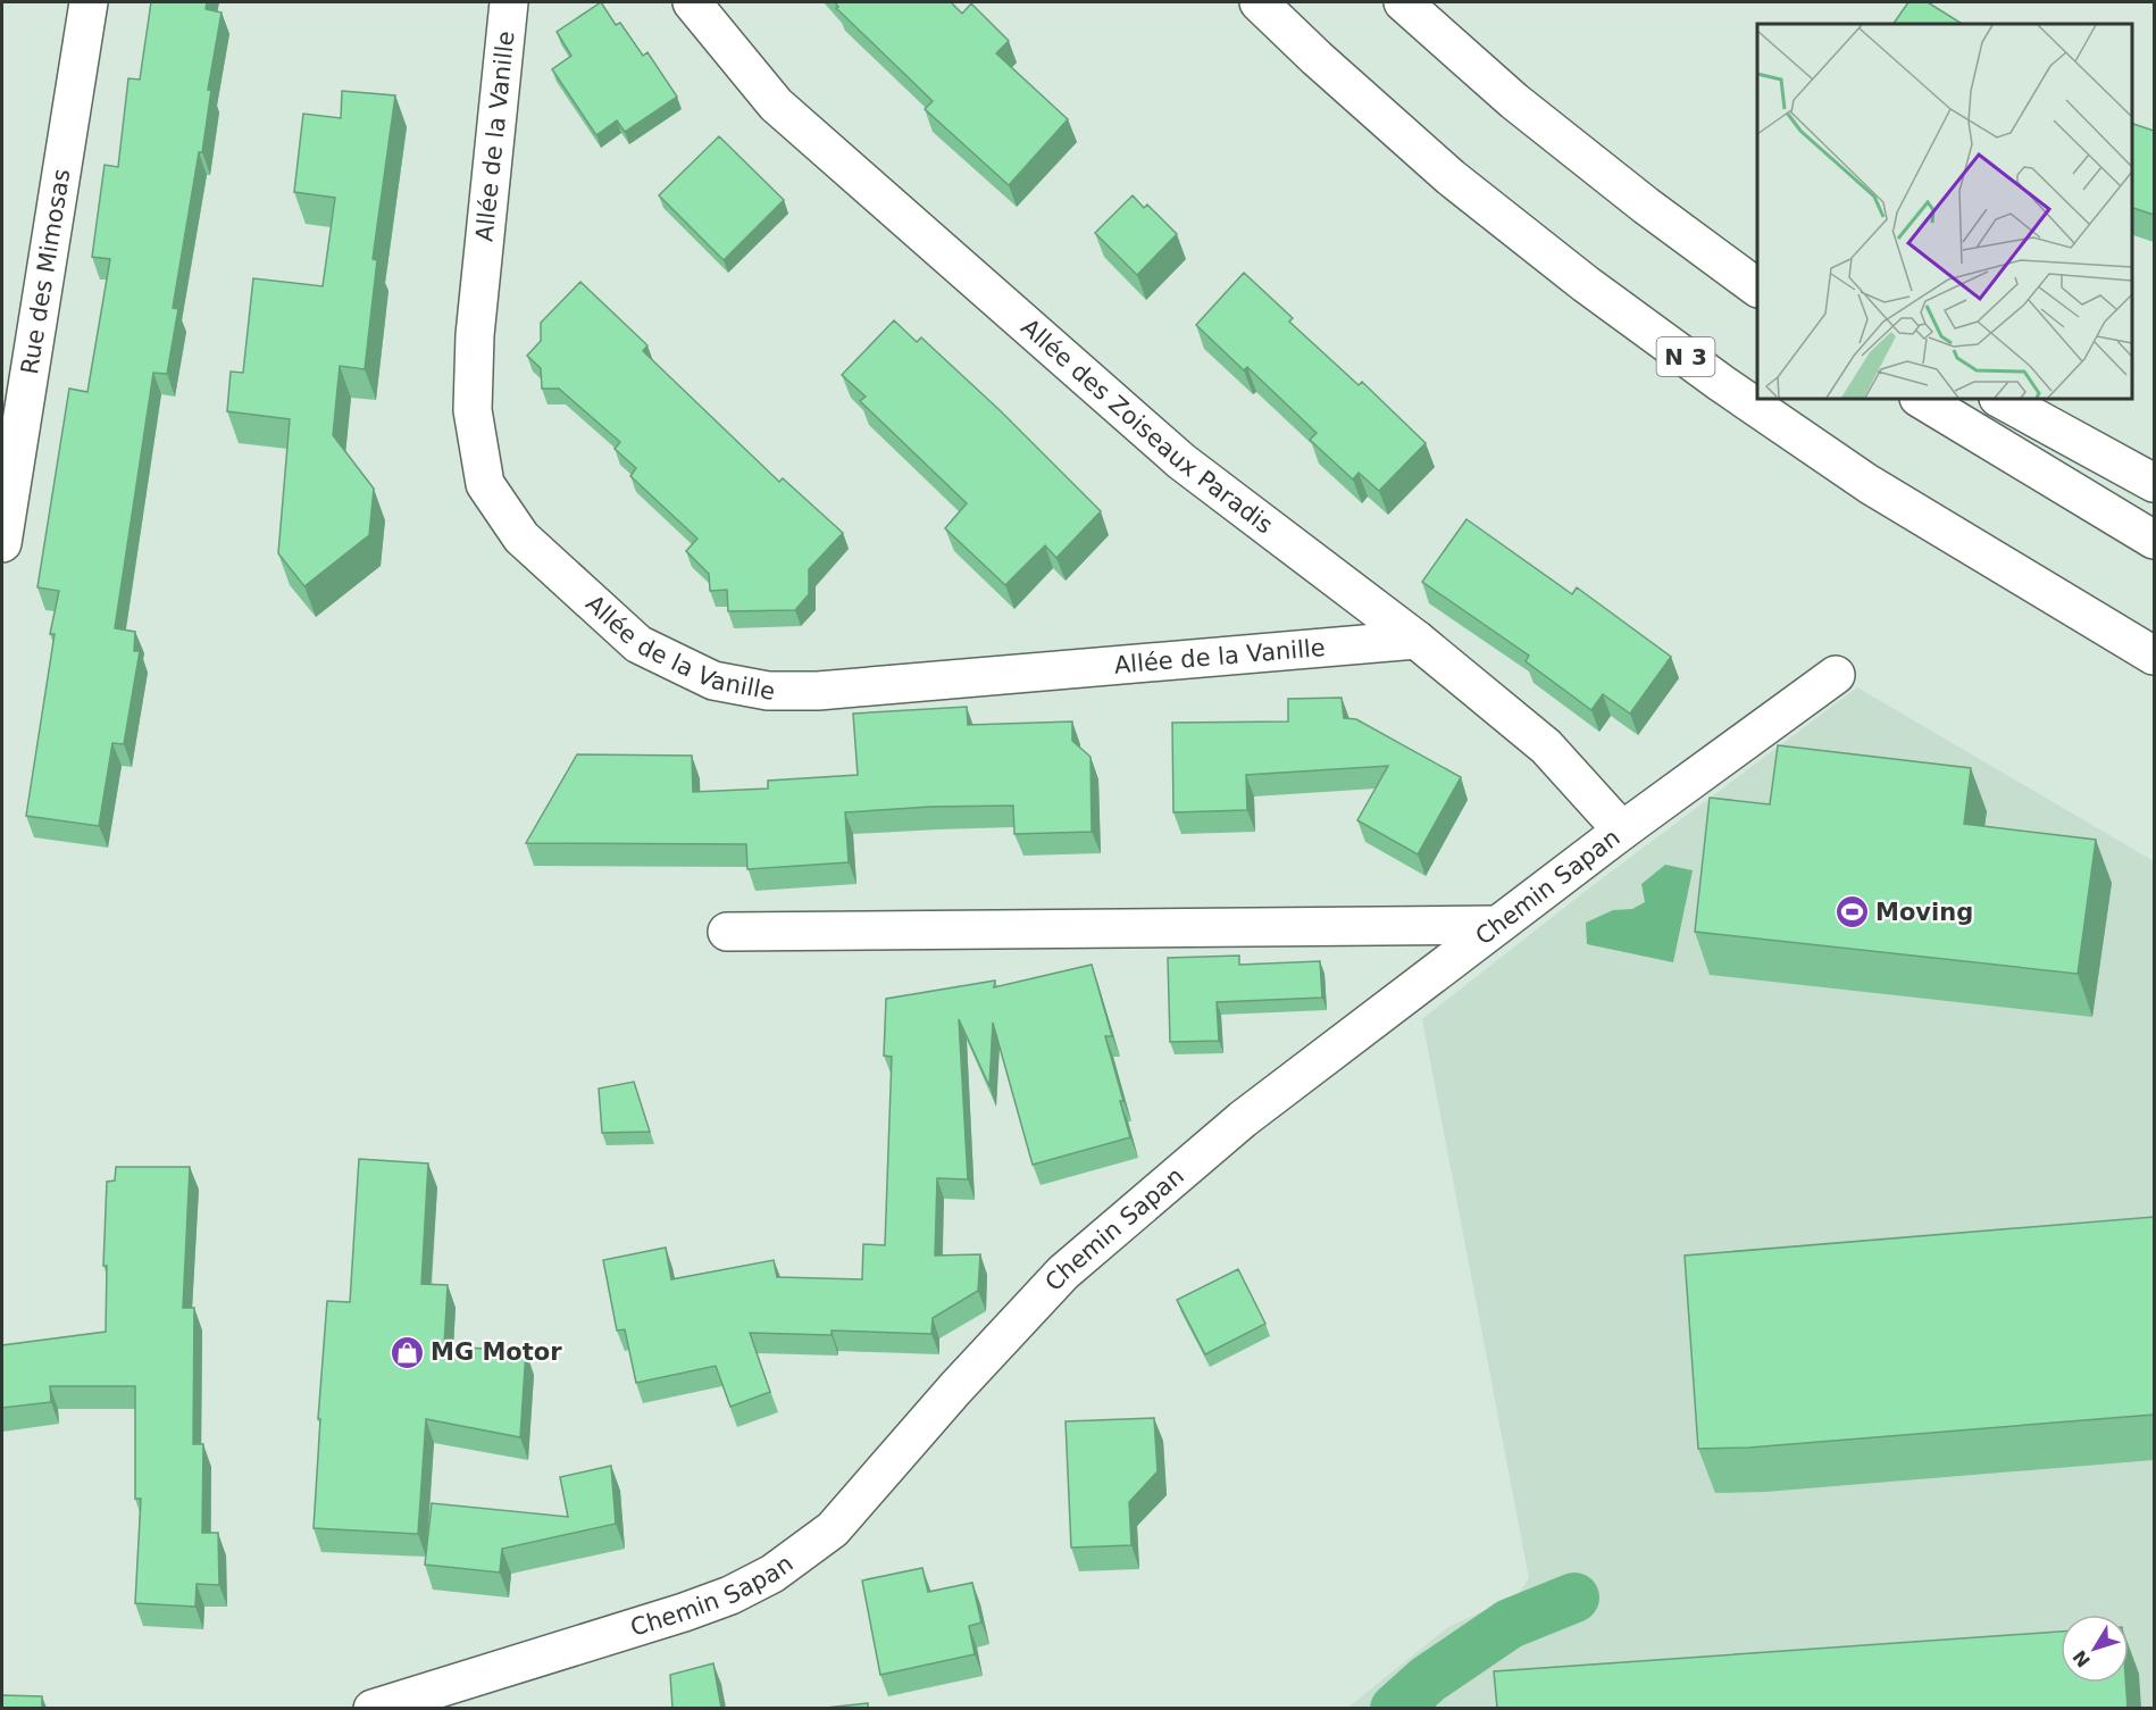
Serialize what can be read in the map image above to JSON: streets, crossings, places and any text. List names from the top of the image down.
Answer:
{
  "streets": {
    "main road": [
      "Allée de la Vanille",
      "Rue des Mimosas",
      "N 3",
      "Allée des Zoiseaux Paradis",
      "Chemin Sapan"
    ]
  },
  "crossings": [
    ["Allée de la Vanille", "Allée des Zoiseaux Paradis"],
    ["Allée des Zoiseaux Paradis", "Chemin Sapan"]
  ],
  "places": {
    "sports": ["Moving"],
    "shop": ["MG Motor"]
  },
  "north": "bottom left"
}
